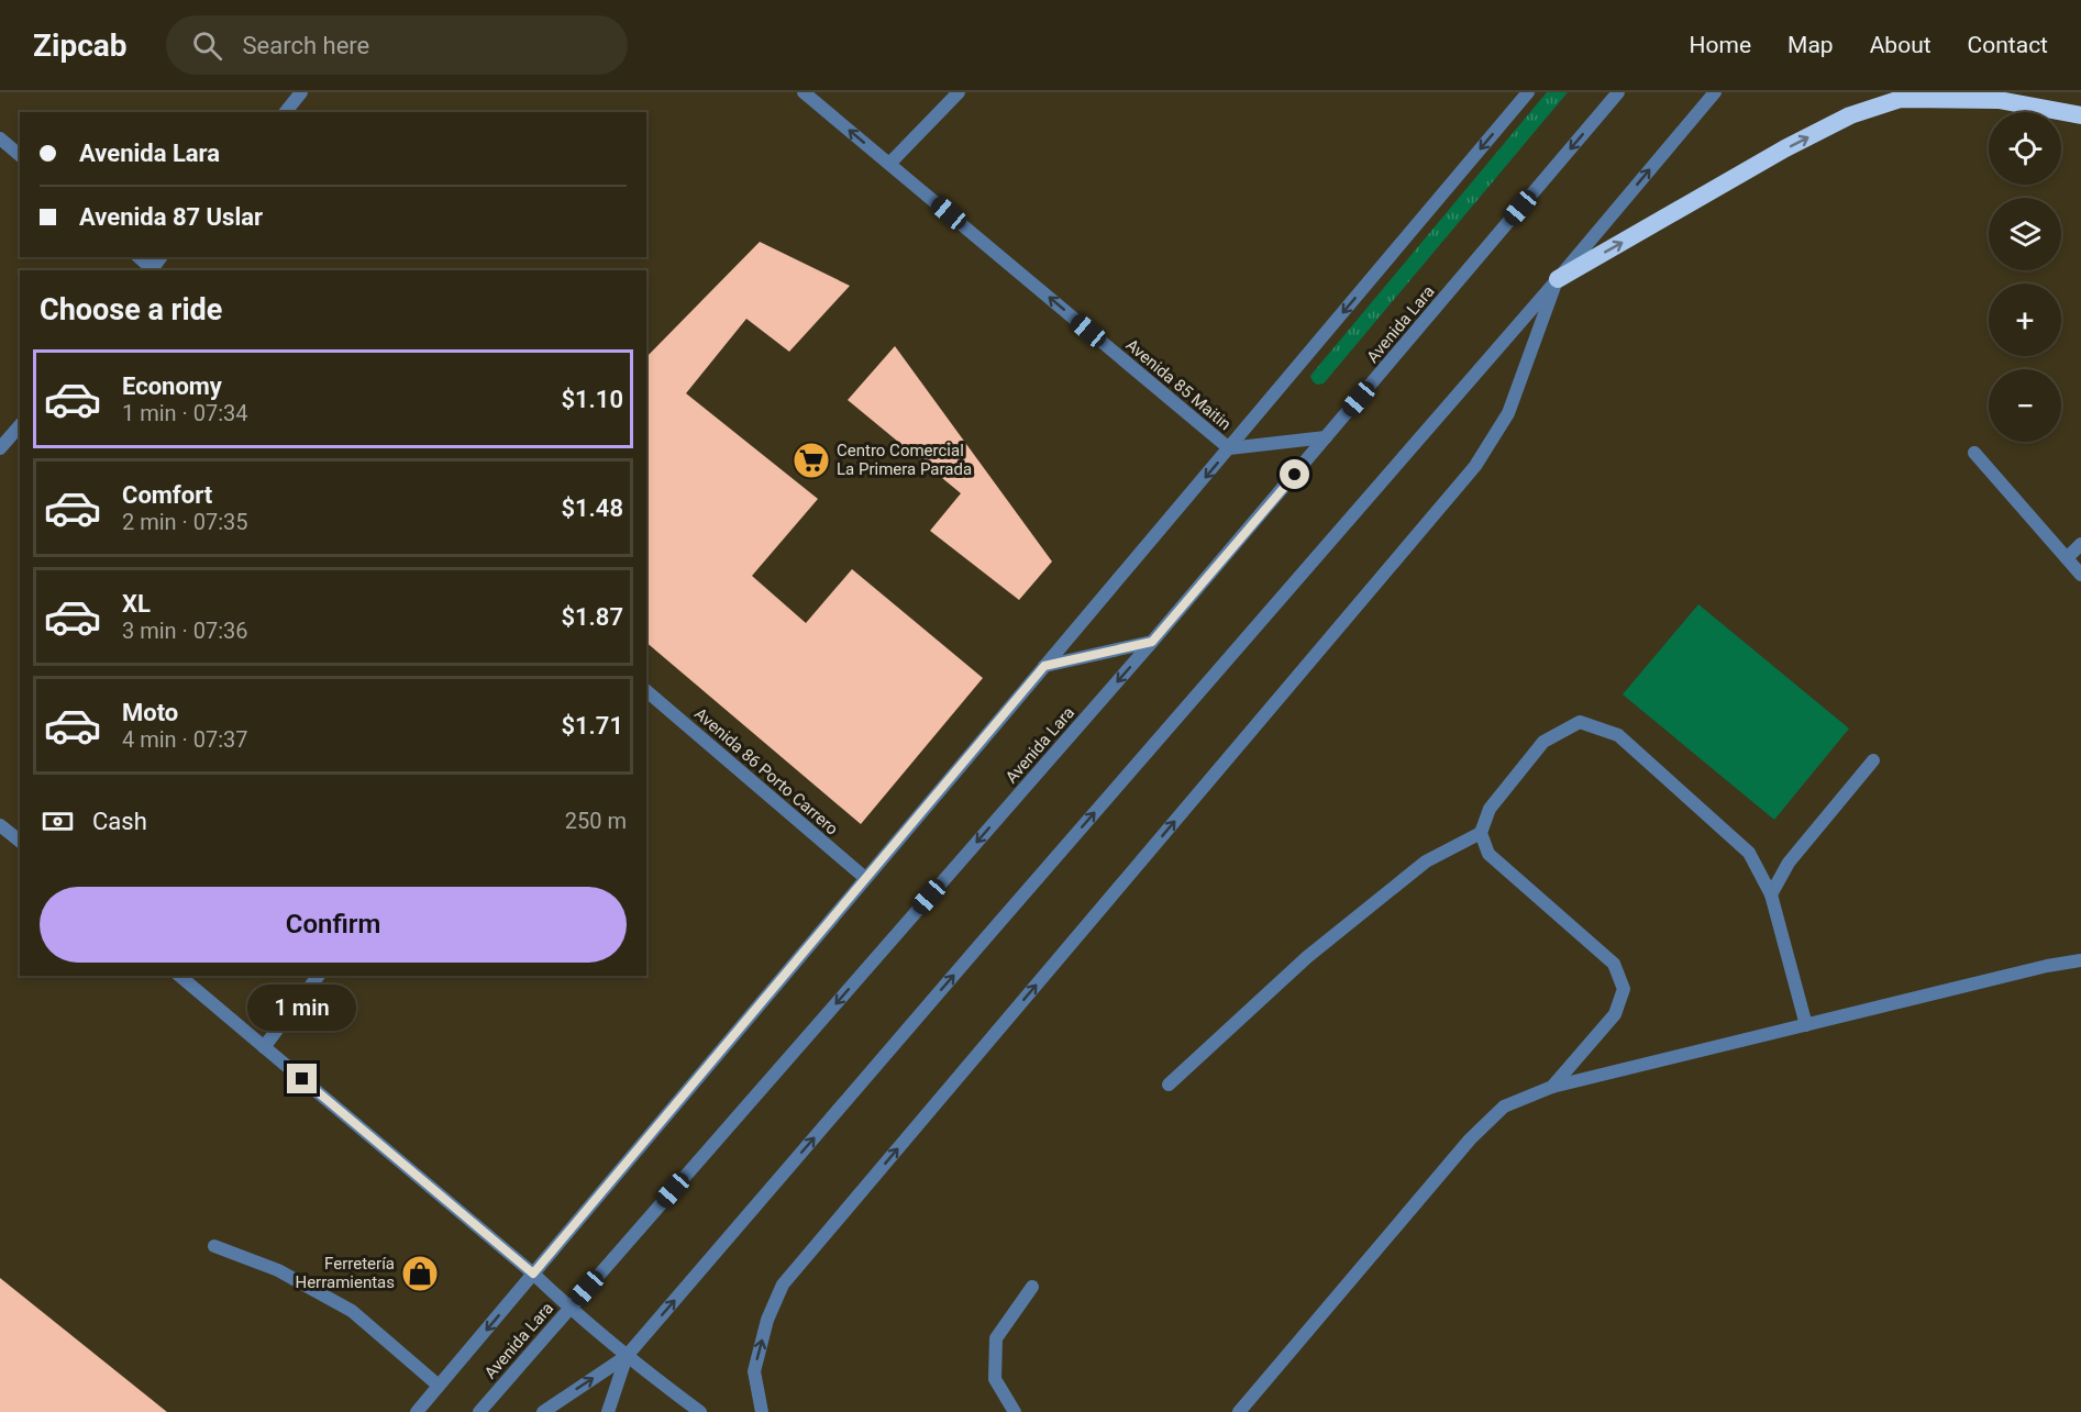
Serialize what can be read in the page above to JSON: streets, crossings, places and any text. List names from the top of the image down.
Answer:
{
  "streets": {
    "street": ["Avenida Lara", "Avenida 85 Maitin", "Avenida 86 Porto Carrero"]
  },
  "crossings": [
    ["Avenida Lara", "Avenida 85 Maitin"],
    ["Avenida Lara", "Avenida 86 Porto Carrero"]
  ],
  "one_way": ["Avenida 85 Maitin"],
  "places": {
    "supermarket": ["Centro Comercial La Primera Parada"],
    "shop": ["Ferretería Herramientas"]
  },
  "page": {
    "header": "Zipcab",
    "search": "Search here",
    "nav": [
      "Home",
      "Map",
      "About",
      "Contact"
    ],
    "map_buttons": ["+", "−"],
    "banner": ["Avenida Lara", "Avenida 87 Uslar"],
    "heading": "Choose a ride",
    "list": [
      {
        "name": "Economy",
        "note": "1 min · 07:34",
        "value": "$1.10"
      },
      {
        "name": "Comfort",
        "note": "2 min · 07:35",
        "value": "$1.48"
      },
      {
        "name": "XL",
        "note": "3 min · 07:36",
        "value": "$1.87"
      },
      {
        "name": "Moto",
        "note": "4 min · 07:37",
        "value": "$1.71"
      }
    ],
    "pay": ["Cash", "250 m"],
    "buttons": "Confirm",
    "bubble": "1 min"
  }
}
